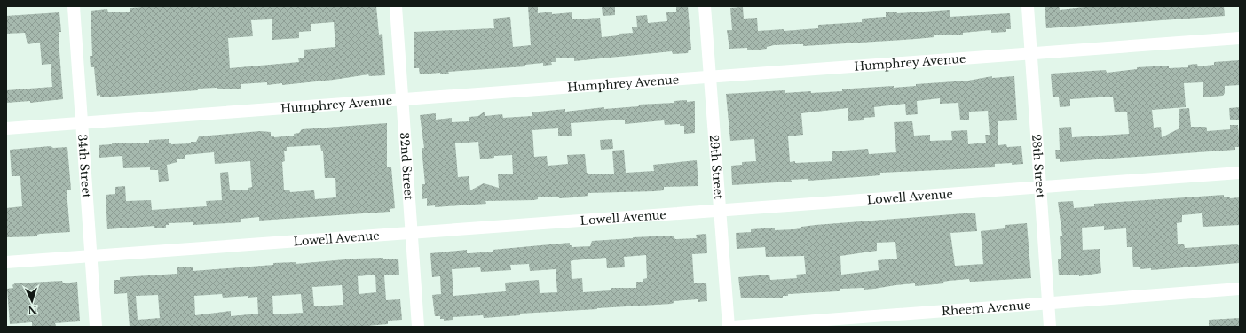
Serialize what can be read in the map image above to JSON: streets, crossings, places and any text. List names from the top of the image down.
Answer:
{
  "streets": {
    "street": [
      "Humphrey Avenue",
      "34th Street",
      "32nd Street",
      "29th Street",
      "28th Street",
      "Lowell Avenue",
      "Rheem Avenue"
    ]
  },
  "crossings": [
    ["Humphrey Avenue", "34th Street"],
    ["Humphrey Avenue", "32nd Street"],
    ["Humphrey Avenue", "29th Street"],
    ["Humphrey Avenue", "28th Street"],
    ["34th Street", "Lowell Avenue"],
    ["32nd Street", "Lowell Avenue"],
    ["29th Street", "Lowell Avenue"],
    ["28th Street", "Lowell Avenue"],
    ["28th Street", "Rheem Avenue"]
  ],
  "north": "bottom"
}
